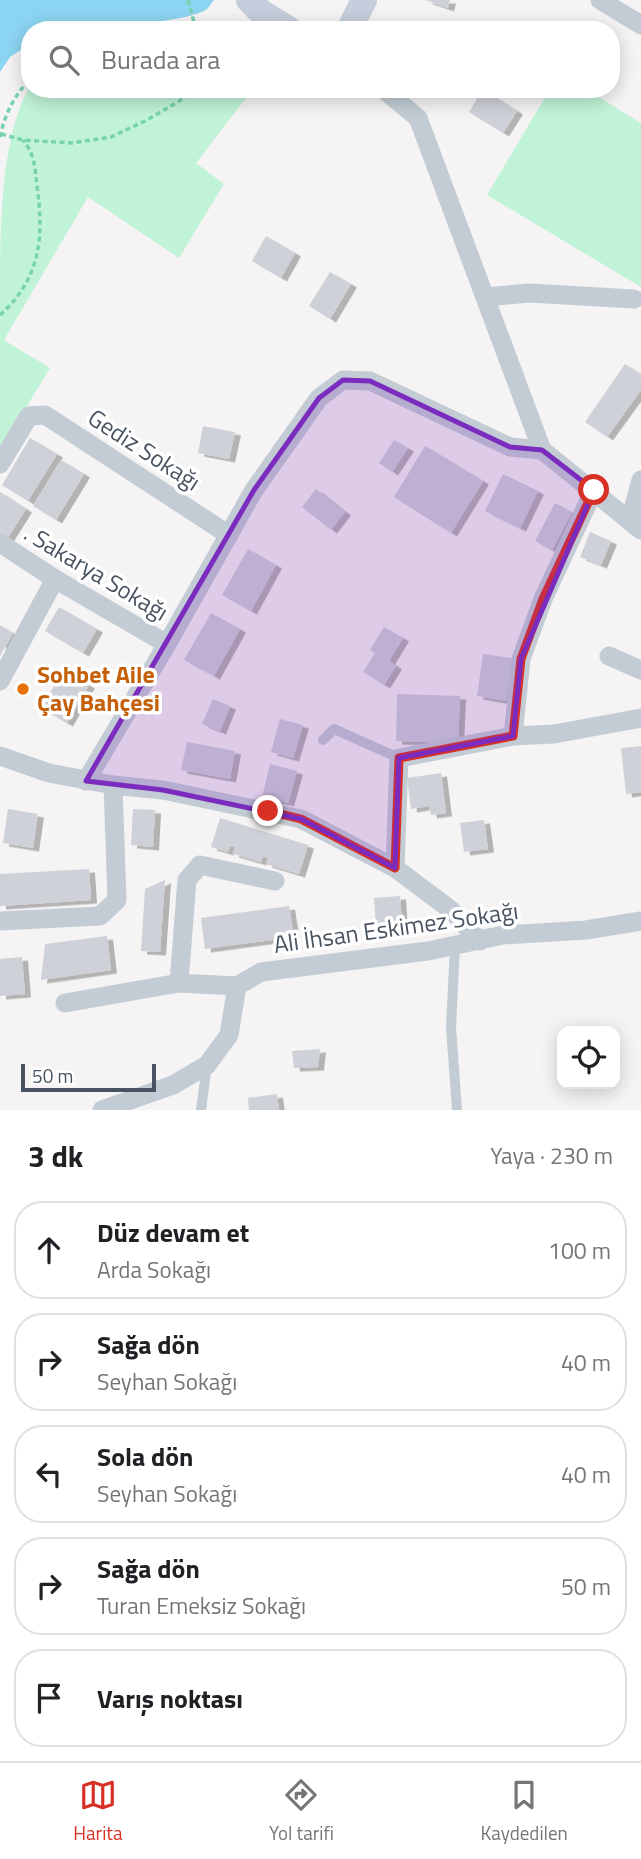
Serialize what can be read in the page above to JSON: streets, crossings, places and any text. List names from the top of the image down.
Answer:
{
  "streets": {
    "street": ["Gediz Sokağı", ". Sakarya Sokağı", "Ali İhsan Eskimez Sokağı"]
  },
  "places": ["Sohbet Aile Çay Bahçesi"],
  "scale_bar": "50 m",
  "page": {
    "search": "Burada ara",
    "scale": "50 m",
    "heading": ["3 dk", "Yaya · 230 m"],
    "list": [
      ["Düz devam et", "Arda Sokağı", "100 m"],
      ["Sağa dön", "Seyhan Sokağı", "40 m"],
      ["Sola dön", "Seyhan Sokağı", "40 m"],
      ["Sağa dön", "Turan Emeksiz Sokağı", "50 m"],
      "Varış noktası"
    ],
    "nav": ["Harita", "Yol tarifi", "Kaydedilen"]
  }
}
